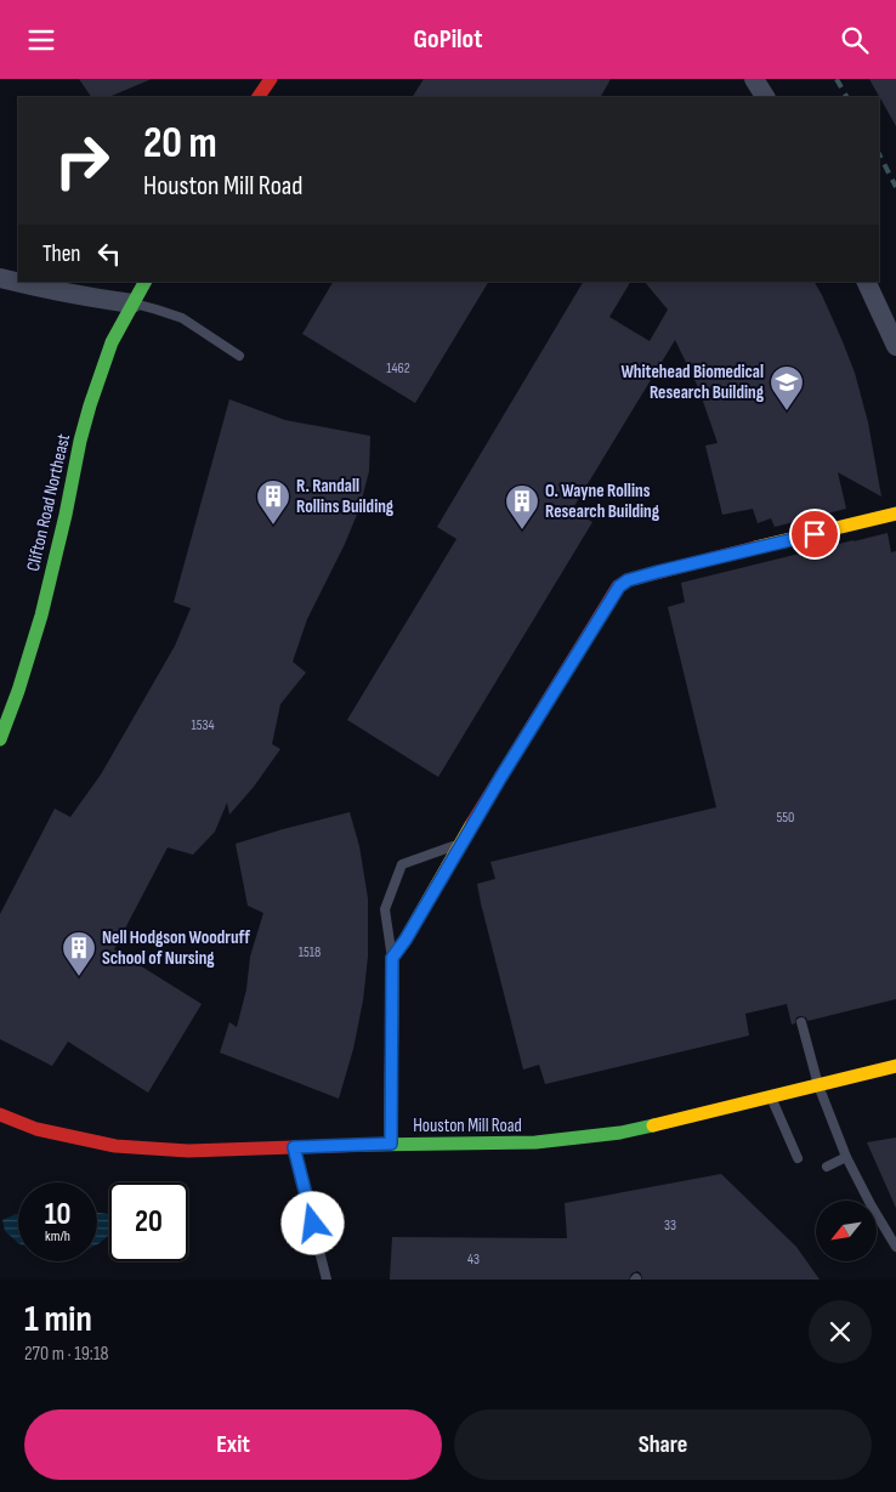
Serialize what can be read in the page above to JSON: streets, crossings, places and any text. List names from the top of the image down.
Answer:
{
  "streets": {
    "street": ["Clifton Road Northeast", "Houston Mill Road"]
  },
  "places": {
    "school or university": ["Whitehead Biomedical Research Building"],
    "building": ["R. Randall Rollins Building", "O. Wayne Rollins Research Building", "Nell Hodgson Woodruff School of Nursing"]
  },
  "house_numbers": [
    "1462",
    "1534",
    "550",
    "1518",
    "33",
    "43"
  ],
  "north": "bottom left",
  "page": {
    "header": "GoPilot",
    "turn": ["20 m", "Houston Mill Road"],
    "then": "Then",
    "speed": "10 km/h",
    "limit": "20",
    "heading": ["1 min", "270 m · 19:18"],
    "buttons": ["Exit", "Share"]
  }
}
